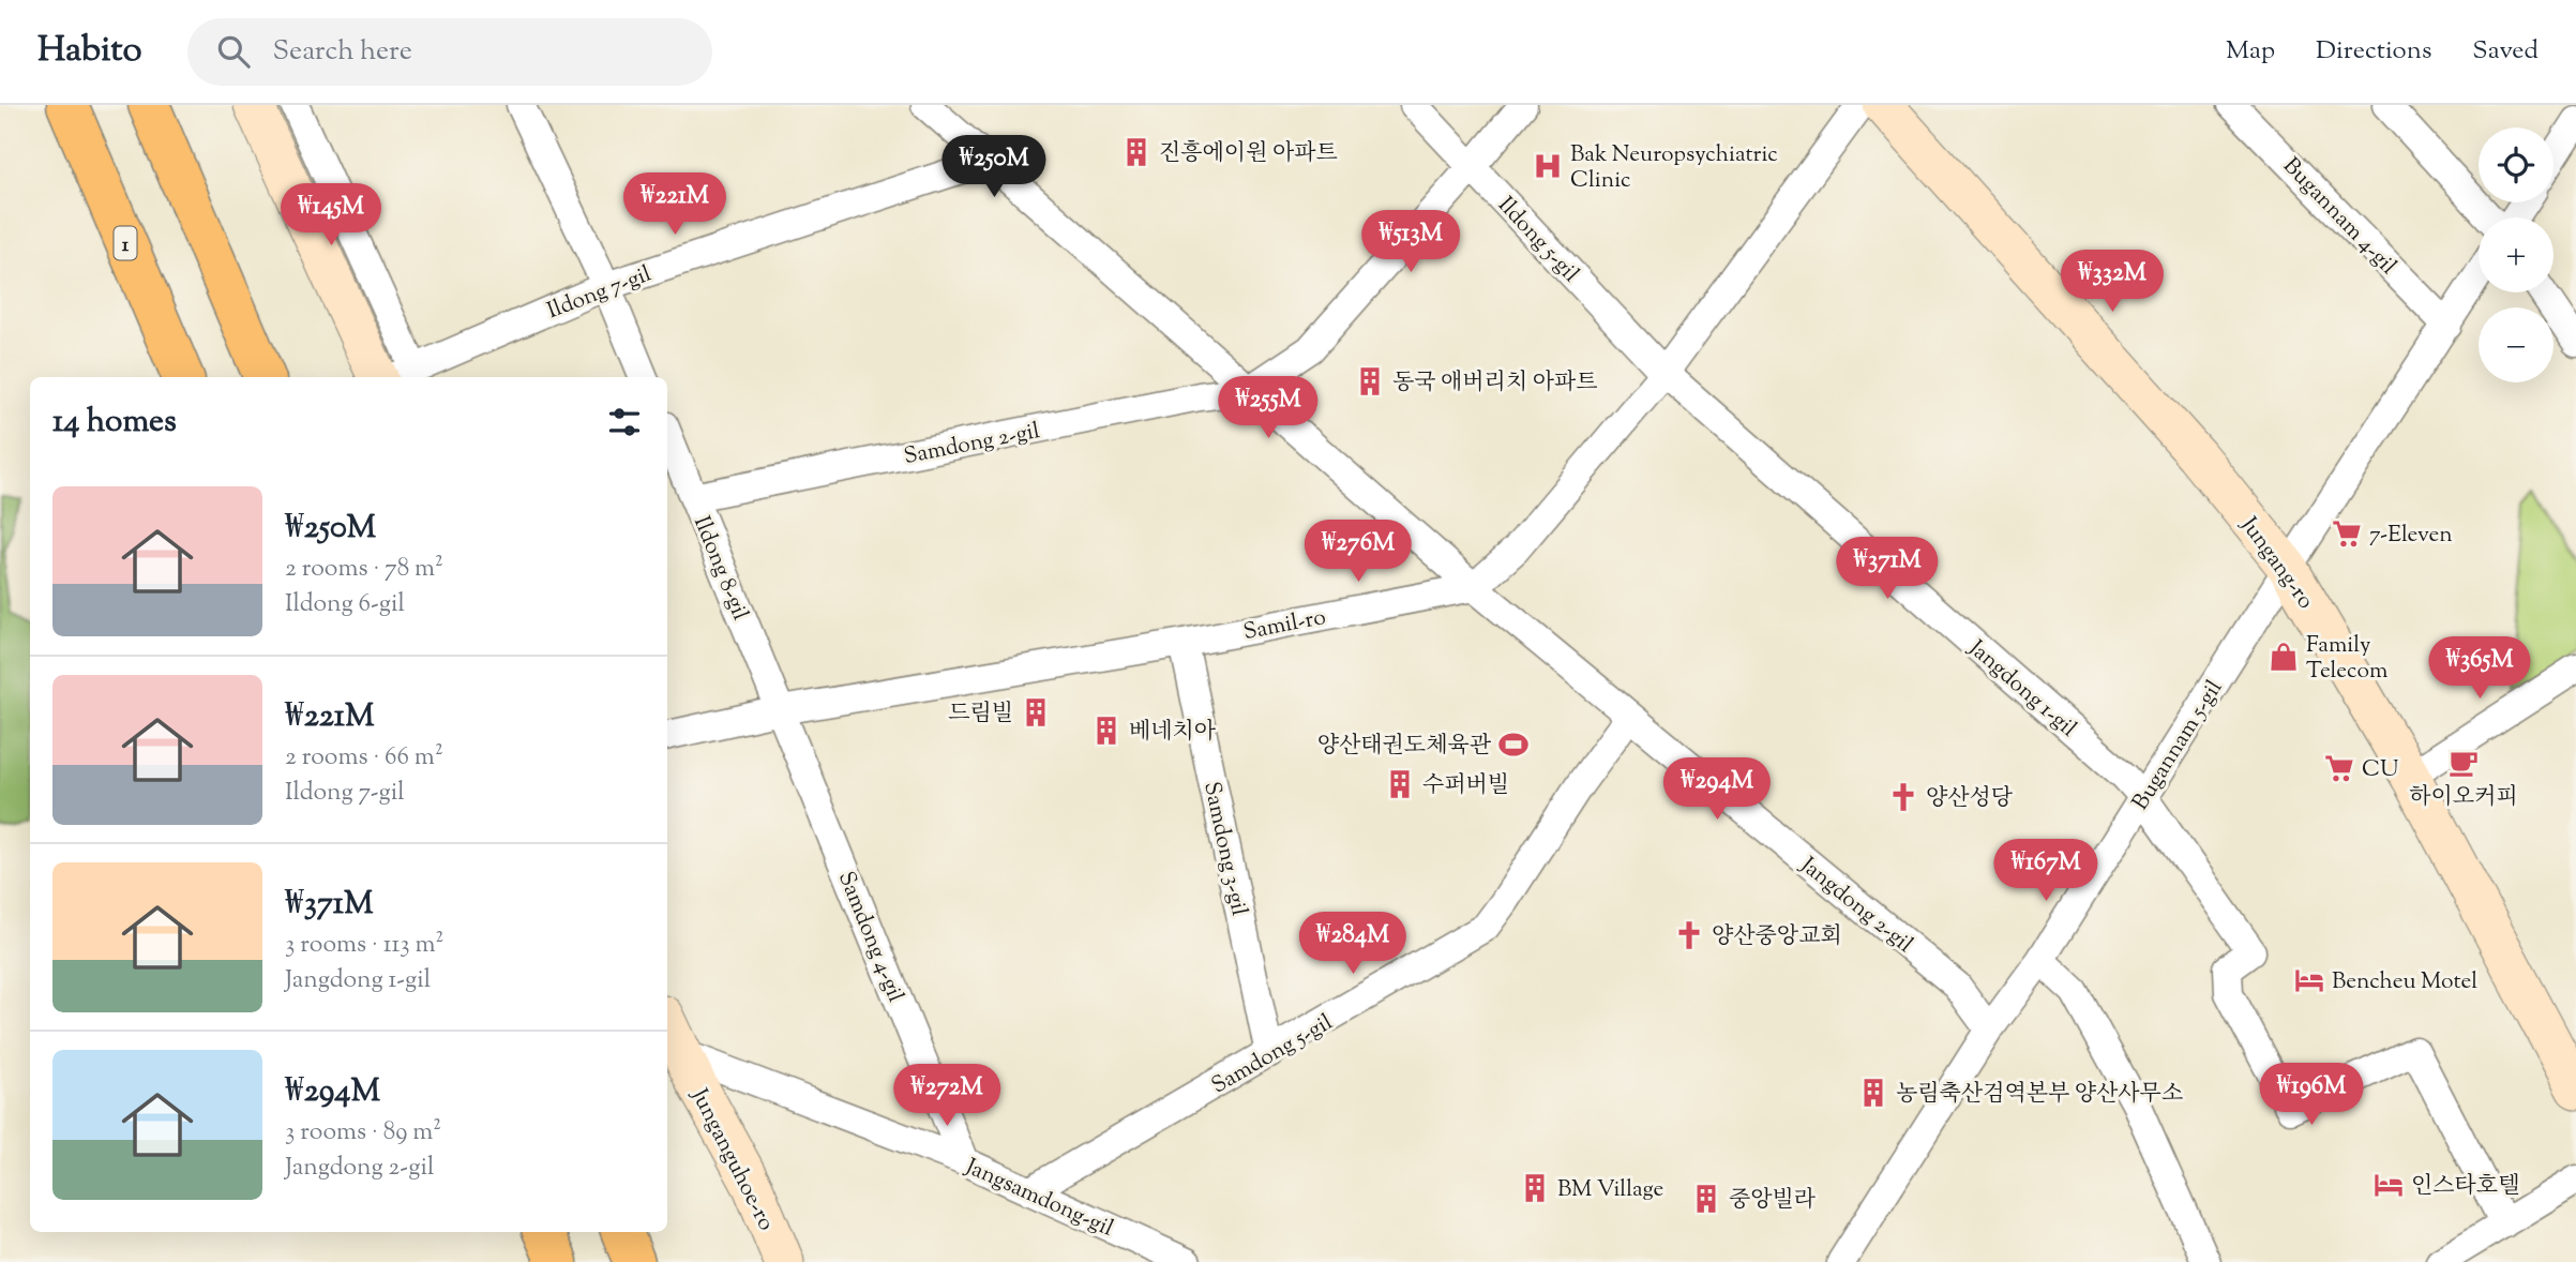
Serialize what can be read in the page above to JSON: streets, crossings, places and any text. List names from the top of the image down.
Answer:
{
  "streets": {
    "highway": ["1"],
    "main road": ["Jungang-ro", "Junganguhoe-ro"],
    "street": [
      "Bugannam 4-gil",
      "Ildong 5-gil",
      "Ildong 7-gil",
      "Samdong 2-gil",
      "Ildong 8-gil",
      "Samil-ro",
      "Jangdong 1-gil",
      "Bugannam 5-gil",
      "Samdong 3-gil",
      "Jangdong 2-gil",
      "Samdong 4-gil",
      "Samdong 5-gil",
      "Jangsamdong-gil"
    ]
  },
  "crossings": [
    ["Ildong 5-gil", "Jangdong 1-gil"],
    ["Ildong 7-gil", "Jangdong 2-gil"],
    ["Samdong 2-gil", "Ildong 8-gil"],
    ["Samdong 2-gil", "Jangdong 2-gil"],
    ["Jungang-ro", "Bugannam 5-gil"],
    ["Ildong 8-gil", "Samil-ro"],
    ["Ildong 8-gil", "Samdong 4-gil"],
    ["Samil-ro", "Samdong 3-gil"],
    ["Samil-ro", "Jangdong 2-gil"],
    ["Samil-ro", "Samdong 4-gil"],
    ["Jangdong 1-gil", "Bugannam 5-gil"],
    ["Bugannam 5-gil", "Jangdong 2-gil"],
    ["Samdong 3-gil", "Samdong 5-gil"],
    ["Jangdong 2-gil", "Samdong 5-gil"],
    ["Samdong 4-gil", "Jangsamdong-gil"],
    ["Samdong 5-gil", "Jangsamdong-gil"],
    ["Junganguhoe-ro", "Jangsamdong-gil"]
  ],
  "places": {
    "building": [
      "진흥에이원 아파트",
      "동국 애버리치 아파트",
      "드림빌",
      "베네치아",
      "수퍼버빌",
      "농림축산검역본부 양산사무소",
      "BM Village",
      "중앙빌라"
    ],
    "hospital": ["Bak Neuropsychiatric Clinic"],
    "supermarket": ["7-Eleven", "CU"],
    "shop": ["Family Telecom"],
    "sports": ["양산태권도체육관"],
    "cafe": ["하이오커피"],
    "church": ["양산성당", "양산중앙교회"],
    "hotel": ["Bencheu Motel", "인스타호텔"]
  },
  "page": {
    "header": "Habito",
    "search": "Search here",
    "nav": ["Map", "Directions", "Saved"],
    "map_buttons": ["+", "−"],
    "price": [
      "₩250M",
      "₩221M",
      "₩145M",
      "₩513M",
      "₩332M",
      "₩255M",
      "₩276M",
      "₩371M",
      "₩365M",
      "₩294M",
      "₩167M",
      "₩284M",
      "₩196M",
      "₩272M"
    ],
    "heading": "14 homes",
    "list": [
      {
        "name": "₩250M",
        "note": "2 rooms · 78 m² · Ildong 6-gil"
      },
      {
        "name": "₩221M",
        "note": "2 rooms · 66 m² · Ildong 7-gil"
      },
      {
        "name": "₩371M",
        "note": "3 rooms · 113 m² · Jangdong 1-gil"
      },
      {
        "name": "₩294M",
        "note": "3 rooms · 89 m² · Jangdong 2-gil"
      }
    ]
  }
}
